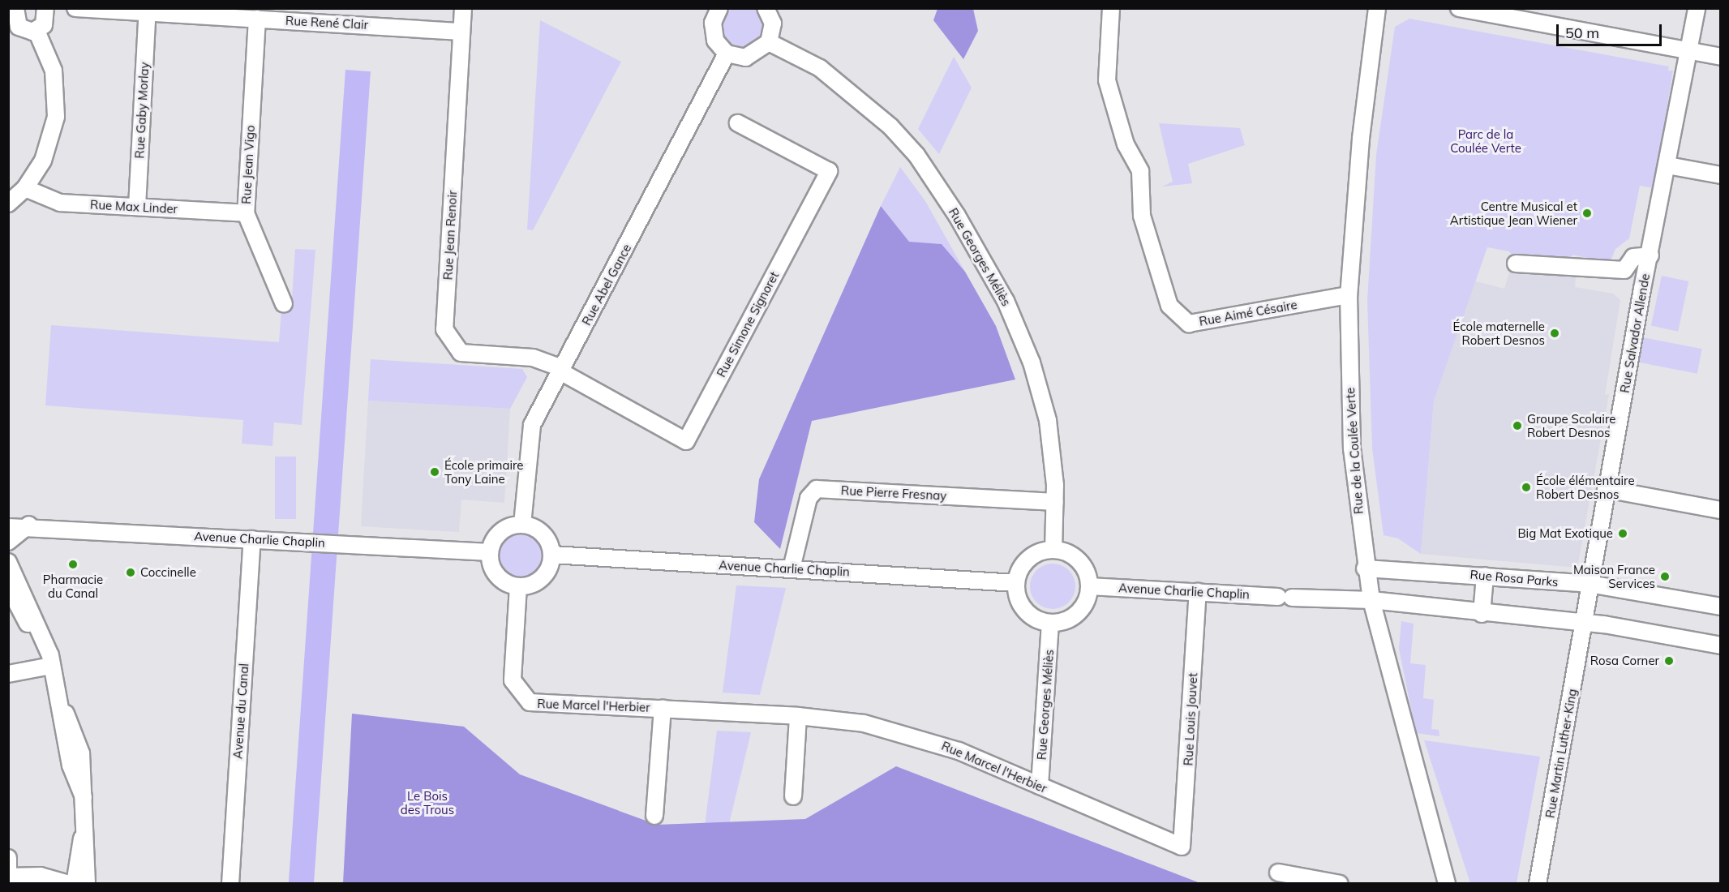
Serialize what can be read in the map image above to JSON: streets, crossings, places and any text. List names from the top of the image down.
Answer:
{
  "streets": {
    "street": [
      "Rue René Clair",
      "Rue Gaby Morlay",
      "Rue Jean Vigo",
      "Rue Max Linder",
      "Rue Jean Renoir",
      "Rue Georges Méliès",
      "Rue Abel Gance",
      "Rue Aimé Césaire",
      "Rue Simone Signoret",
      "Rue Salvador Allende",
      "Rue de la Coulée Verte",
      "Rue Pierre Fresnay",
      "Avenue Charlie Chaplin",
      "Rue Rosa Parks",
      "Rue Marcel l'Herbier",
      "Avenue du Canal",
      "Rue Louis Jouvet",
      "Rue Martin Luther-King"
    ]
  },
  "crossings": [
    ["Rue René Clair", "Rue Gaby Morlay"],
    ["Rue René Clair", "Rue Jean Vigo"],
    ["Rue René Clair", "Rue Jean Renoir"],
    ["Rue Gaby Morlay", "Rue Max Linder"],
    ["Rue Jean Vigo", "Rue Max Linder"],
    ["Rue Jean Renoir", "Rue Abel Gance"],
    ["Rue Jean Renoir", "Rue Simone Signoret"],
    ["Rue Georges Méliès", "Rue Pierre Fresnay"],
    ["Rue Georges Méliès", "Avenue Charlie Chaplin"],
    ["Rue Georges Méliès", "Rue Marcel l'Herbier"],
    ["Rue Abel Gance", "Rue Simone Signoret"],
    ["Rue Abel Gance", "Avenue Charlie Chaplin"],
    ["Rue Abel Gance", "Rue Marcel l'Herbier"],
    ["Rue Aimé Césaire", "Rue de la Coulée Verte"],
    ["Rue Salvador Allende", "Rue Rosa Parks"],
    ["Rue Salvador Allende", "Rue Martin Luther-King"],
    ["Rue de la Coulée Verte", "Avenue Charlie Chaplin"],
    ["Rue de la Coulée Verte", "Rue Rosa Parks"],
    ["Rue Pierre Fresnay", "Avenue Charlie Chaplin"],
    ["Avenue Charlie Chaplin", "Rue Marcel l'Herbier"],
    ["Avenue Charlie Chaplin", "Avenue du Canal"],
    ["Avenue Charlie Chaplin", "Rue Louis Jouvet"],
    ["Rue Rosa Parks", "Rue Martin Luther-King"],
    ["Rue Marcel l'Herbier", "Rue Louis Jouvet"]
  ],
  "parks": ["Parc de la Coulée Verte", "Le Bois des Trous"],
  "places": [
    "Centre Musical et Artistique Jean Wiener",
    "École maternelle Robert Desnos",
    "Groupe Scolaire Robert Desnos",
    "École primaire Tony Laine",
    "École élémentaire Robert Desnos",
    "Big Mat Exotique",
    "Pharmacie du Canal",
    "Coccinelle",
    "Maison France Services",
    "Rosa Corner"
  ],
  "scale_bar": "50 m"
}
